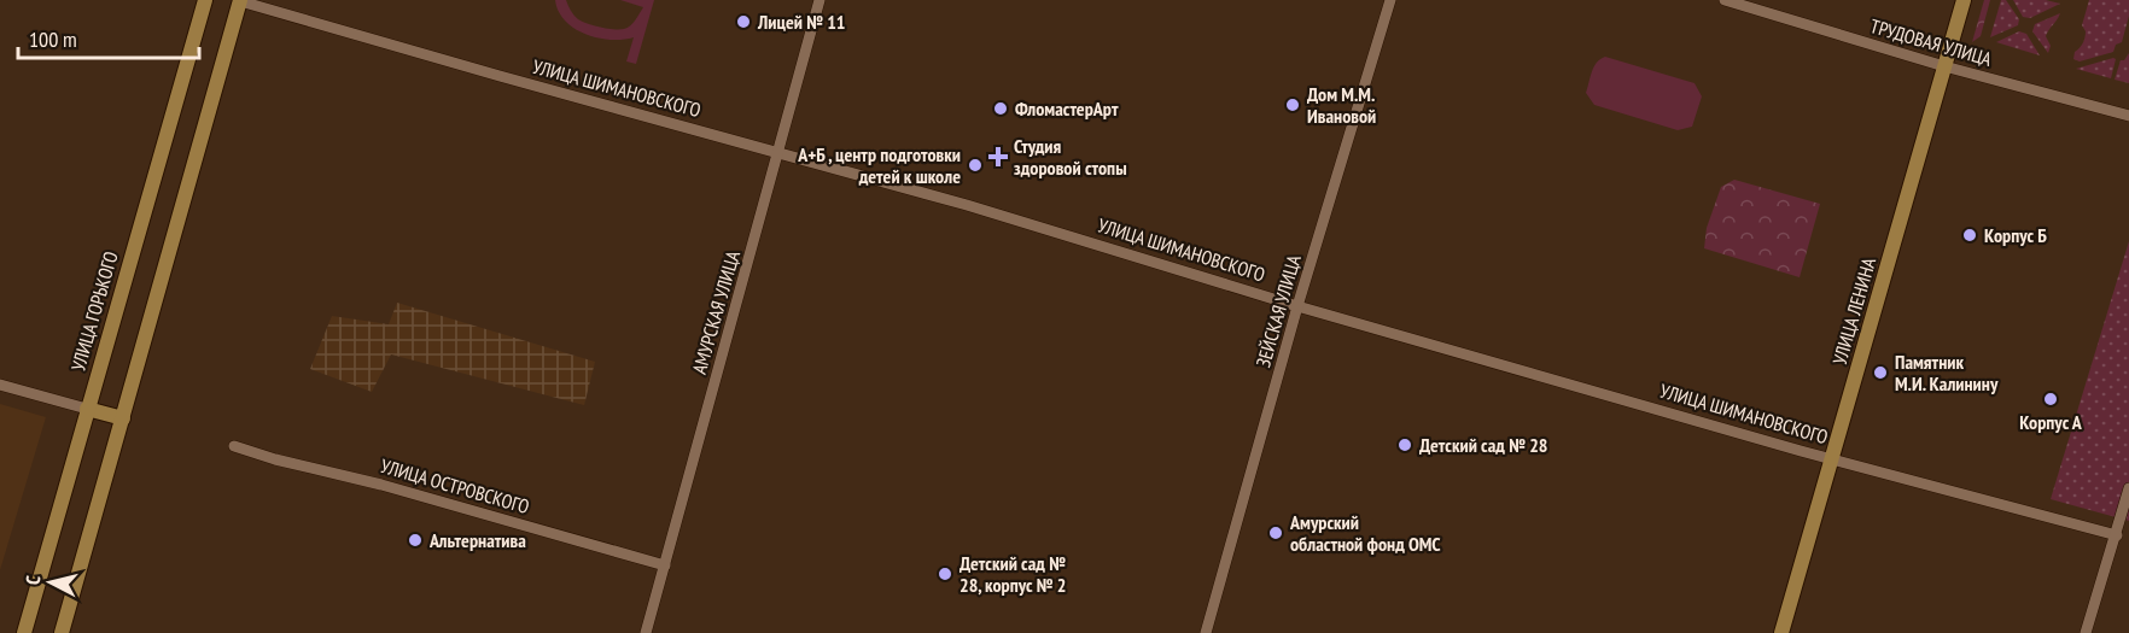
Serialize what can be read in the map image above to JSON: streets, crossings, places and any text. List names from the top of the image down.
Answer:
{
  "streets": {
    "main road": ["УЛИЦА ГОРЬКОГО", "УЛИЦА ЛЕНИНА"],
    "street": [
      "ТРУДОВАЯ УЛИЦА",
      "УЛИЦА ШИМАНОВСКОГО",
      "ЗЕЙСКАЯ УЛИЦА",
      "АМУРСКАЯ УЛИЦА",
      "УЛИЦА ОСТРОВСКОГО"
    ]
  },
  "crossings": [
    ["ТРУДОВАЯ УЛИЦА", "УЛИЦА ЛЕНИНА"],
    ["УЛИЦА ШИМАНОВСКОГО", "ЗЕЙСКАЯ УЛИЦА"],
    ["УЛИЦА ШИМАНОВСКОГО", "УЛИЦА ЛЕНИНА"],
    ["УЛИЦА ШИМАНОВСКОГО", "АМУРСКАЯ УЛИЦА"],
    ["АМУРСКАЯ УЛИЦА", "УЛИЦА ОСТРОВСКОГО"]
  ],
  "places": {
    "other": [
      "Лицей № 11",
      "Дом М.М. Ивановой",
      "ФломастерАрт",
      "А+Б , центр подготовки детей к школе",
      "Корпус Б",
      "Памятник М.И. Калинину",
      "Корпус А",
      "Детский сад № 28",
      "Амурский областной фонд ОМС",
      "Альтернатива",
      "Детский сад № 28, корпус № 2"
    ],
    "health": ["Студия здоровой стопы"]
  },
  "scale_bar": "100 m",
  "north": "left"
}
